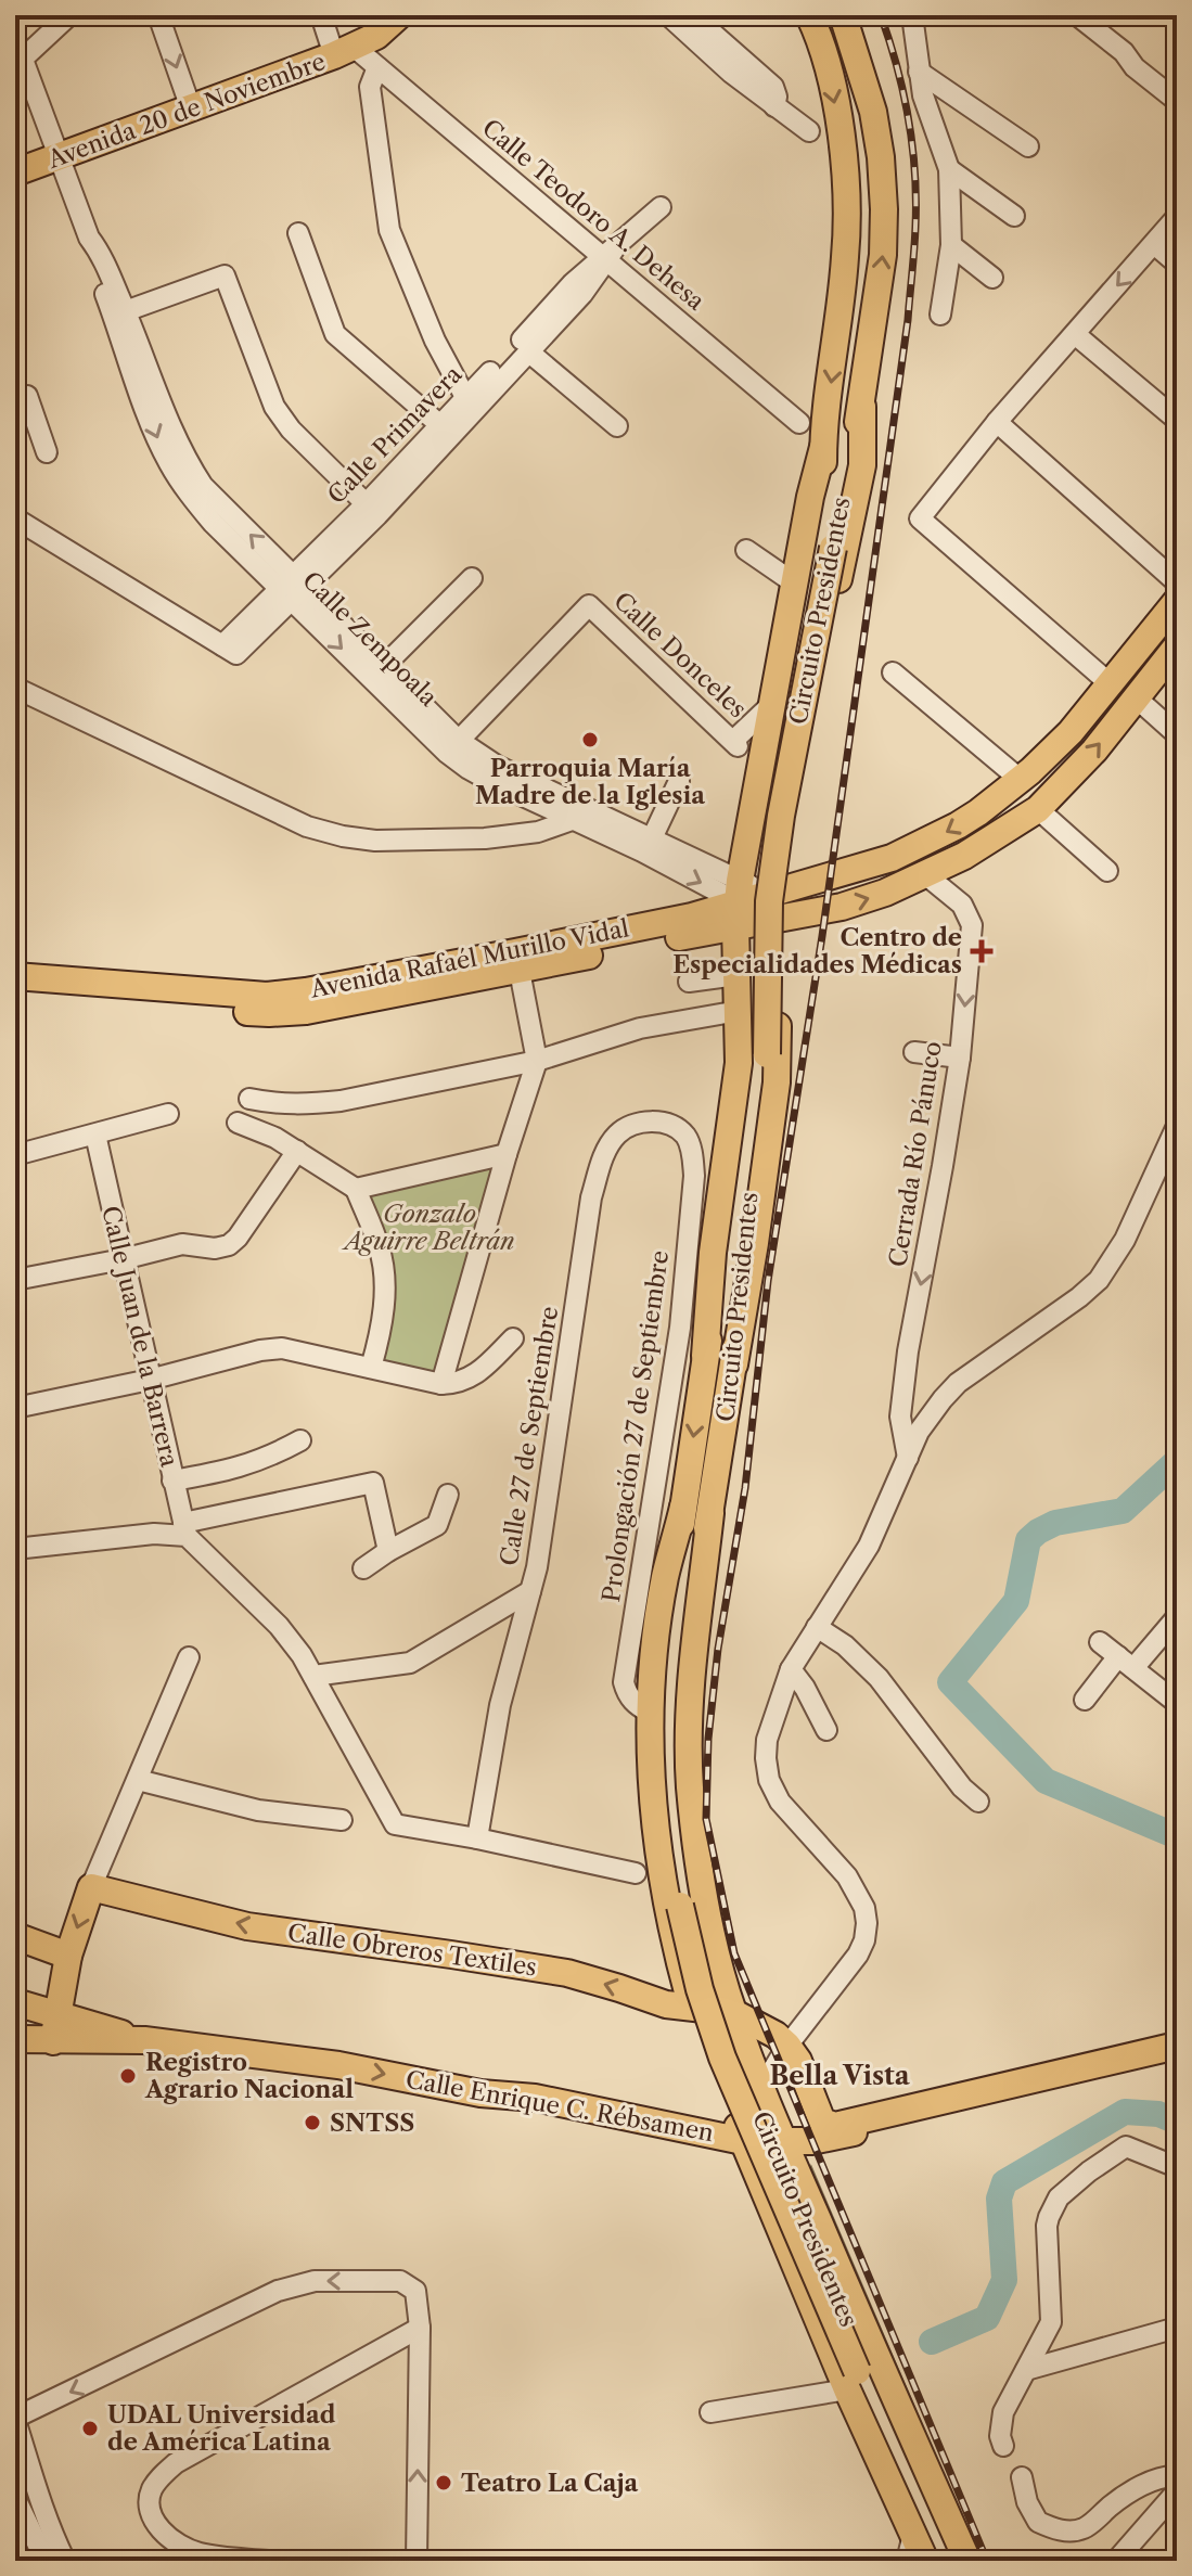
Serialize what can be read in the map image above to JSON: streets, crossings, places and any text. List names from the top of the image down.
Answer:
{
  "streets": {
    "main road": [
      "Avenida 20 de Noviembre",
      "Circuito Presidentes",
      "Avenida Rafaél Murillo Vidal",
      "Calle Obreros Textiles",
      "Calle Enrique C. Rébsamen"
    ],
    "street": [
      "Calle Teodoro A. Dehesa",
      "Calle Primavera",
      "Calle Zempoala",
      "Calle Donceles",
      "Cerrada Río Pánuco",
      "Calle Juan de la Barrera",
      "Prolongación 27 de Septiembre",
      "Calle 27 de Septiembre"
    ]
  },
  "crossings": [
    ["Avenida 20 de Noviembre", "Calle Teodoro A. Dehesa"],
    ["Avenida 20 de Noviembre", "Calle Zempoala"],
    ["Calle Teodoro A. Dehesa", "Calle Primavera"],
    ["Calle Primavera", "Calle Zempoala"],
    ["Calle Zempoala", "Calle Donceles"],
    ["Calle Zempoala", "Avenida Rafaél Murillo Vidal"],
    ["Avenida Rafaél Murillo Vidal", "Cerrada Río Pánuco"],
    ["Prolongación 27 de Septiembre", "Calle 27 de Septiembre"]
  ],
  "one_way": ["Cerrada Río Pánuco", "Calle Obreros Textiles", "Calle Enrique C. Rébsamen"],
  "districts": ["Bella Vista"],
  "parks": ["Gonzalo Aguirre Beltrán"],
  "places": {
    "other": [
      "Parroquia María Madre de la Iglesia",
      "Registro Agrario Nacional",
      "SNTSS",
      "UDAL Universidad de América Latina",
      "Teatro La Caja"
    ],
    "health": ["Centro de Especialidades Médicas"]
  }
}
